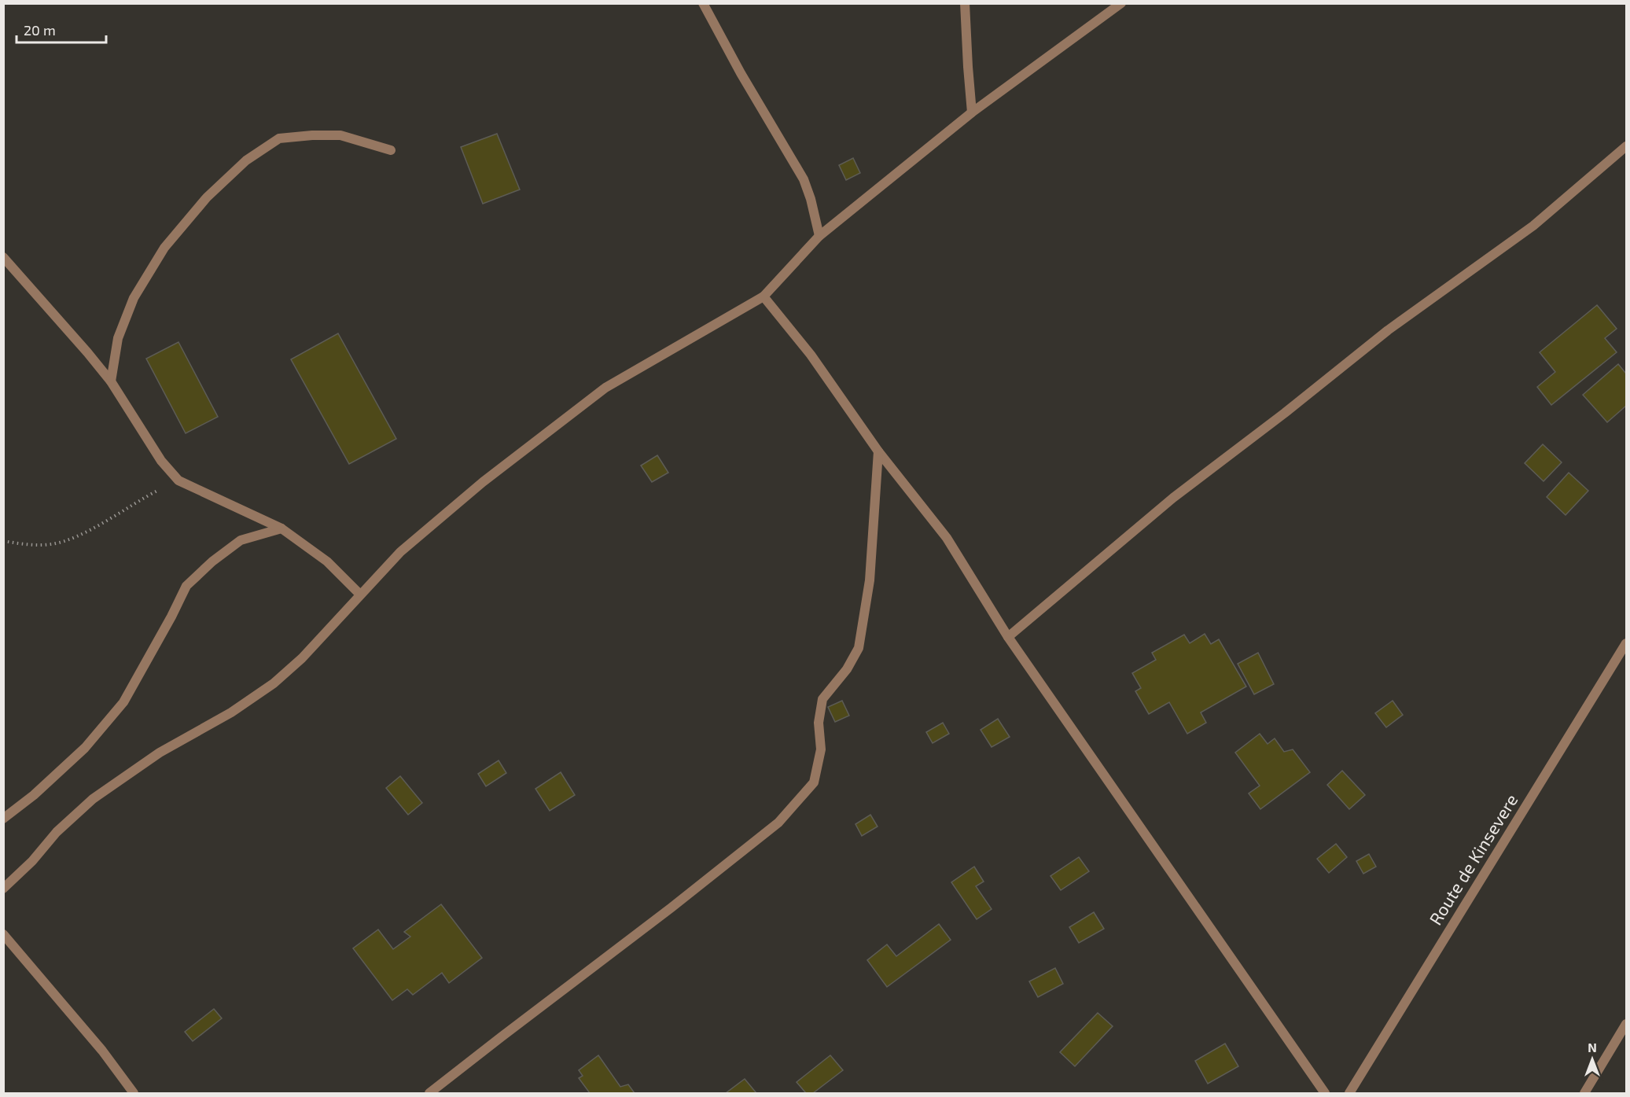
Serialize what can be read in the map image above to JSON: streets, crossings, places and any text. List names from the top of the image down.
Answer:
{
  "streets": {
    "street": ["Route de Kinsevere"]
  },
  "scale_bar": "20 m",
  "north": "top"
}
